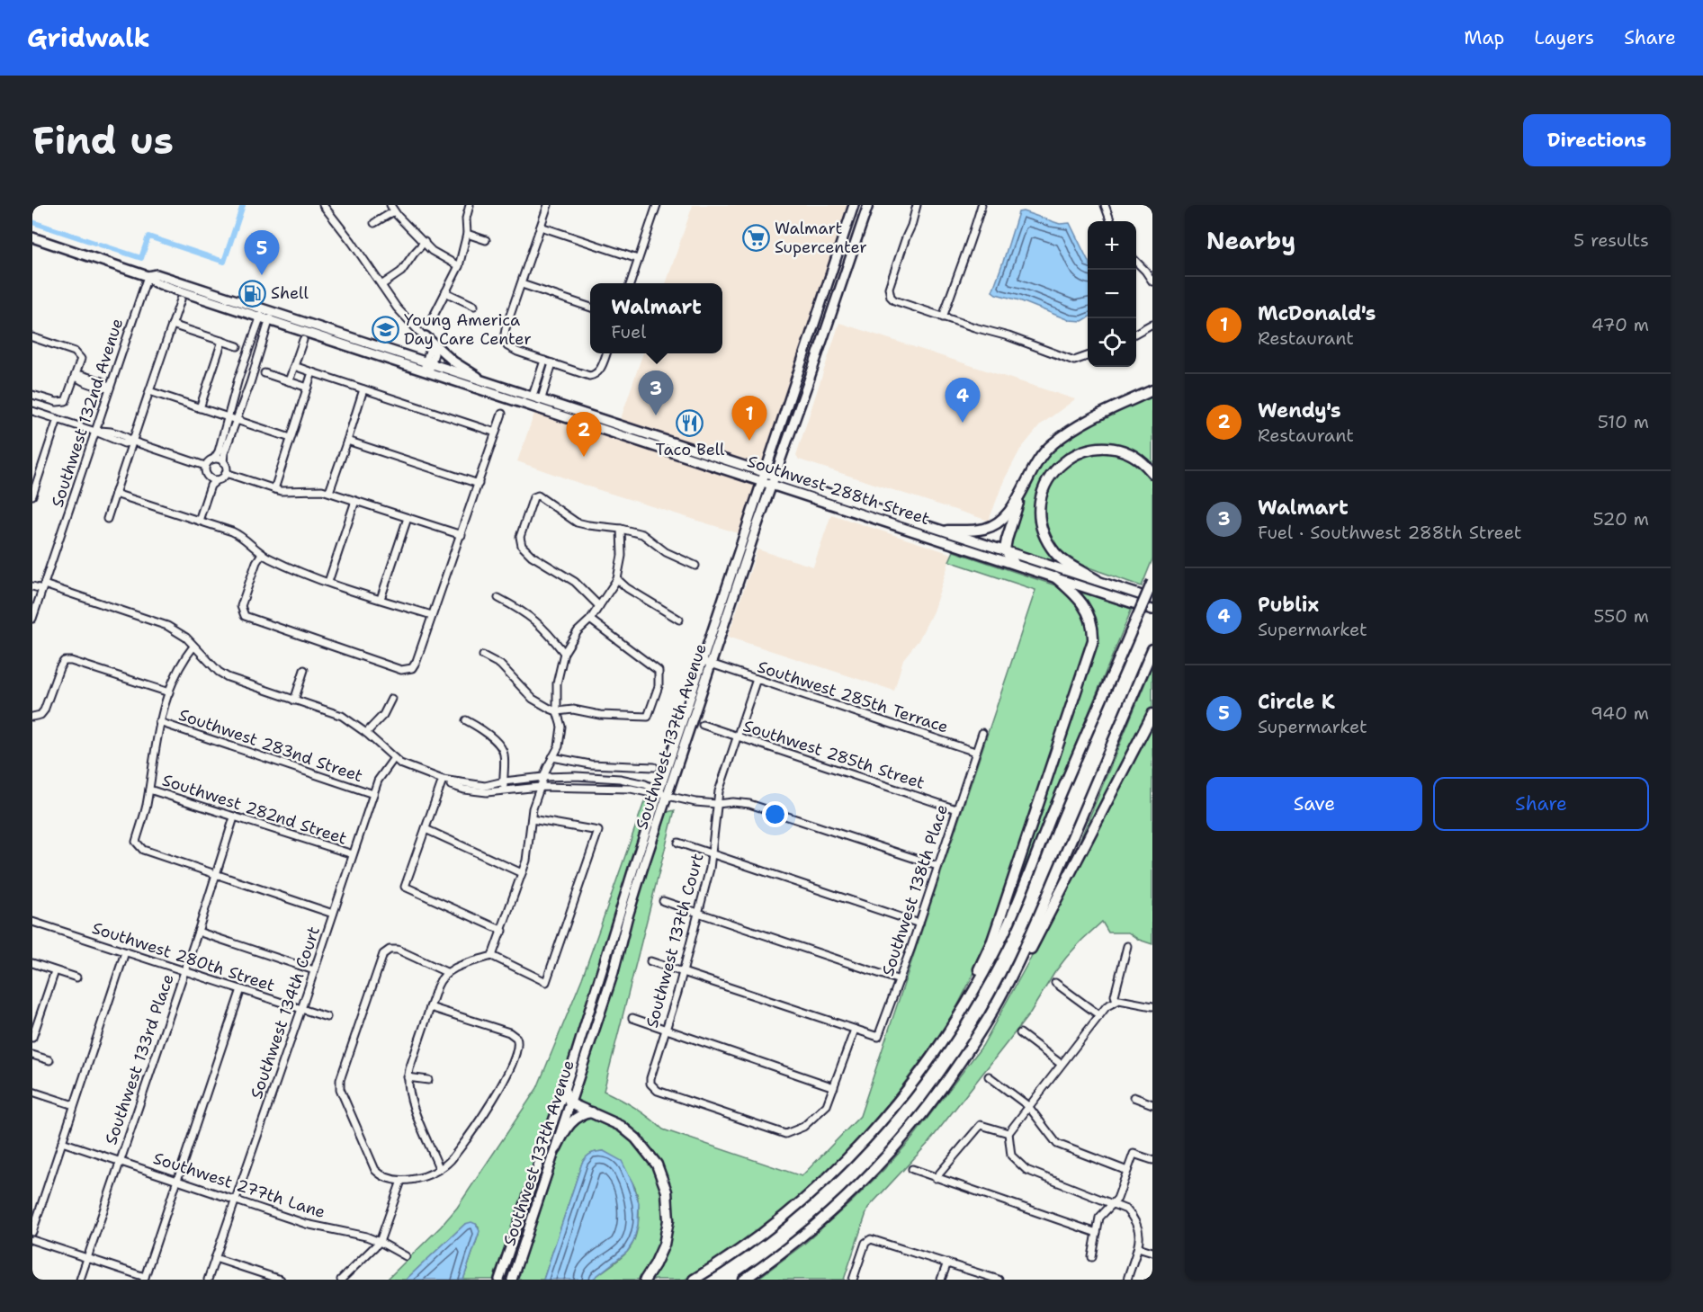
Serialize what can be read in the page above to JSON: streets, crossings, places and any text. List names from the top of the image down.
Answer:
{
  "streets": {
    "main road": ["Southwest 288th Street", "Southwest 137th Avenue"],
    "street": [
      "Southwest 132nd Avenue",
      "Southwest 285th Terrace",
      "Southwest 283nd Street",
      "Southwest 285th Street",
      "Southwest 282nd Street",
      "Southwest 138th Place",
      "Southwest 137th Court",
      "Southwest 280th Street",
      "Southwest 134th Court",
      "Southwest 133rd Place",
      "Southwest 277th Lane"
    ]
  },
  "crossings": [
    ["Southwest 132nd Avenue", "Southwest 288th Street"],
    ["Southwest 288th Street", "Southwest 137th Avenue"],
    ["Southwest 285th Terrace", "Southwest 137th Avenue"],
    ["Southwest 285th Terrace", "Southwest 138th Place"],
    ["Southwest 285th Terrace", "Southwest 137th Court"],
    ["Southwest 283nd Street", "Southwest 134th Court"],
    ["Southwest 285th Street", "Southwest 138th Place"],
    ["Southwest 285th Street", "Southwest 137th Court"],
    ["Southwest 282nd Street", "Southwest 134th Court"],
    ["Southwest 282nd Street", "Southwest 133rd Place"],
    ["Southwest 280th Street", "Southwest 134th Court"],
    ["Southwest 280th Street", "Southwest 133rd Place"],
    ["Southwest 134th Court", "Southwest 277th Lane"],
    ["Southwest 133rd Place", "Southwest 277th Lane"]
  ],
  "places": {
    "supermarket": ["Walmart Supercenter"],
    "fuel station": ["Shell"],
    "school or university": ["Young America Day Care Center"],
    "restaurant": ["Taco Bell"]
  },
  "page": {
    "header": "Gridwalk",
    "nav": ["Map", "Layers", "Share"],
    "buttons": [
      "Directions",
      ["Save", "Share"]
    ],
    "title": "Find us",
    "heading": ["Nearby", "5 results"],
    "map_buttons": ["+", "−"],
    "pins": [
      "5",
      "3",
      "4",
      "1",
      "2"
    ],
    "list": [
      {
        "mark": "1",
        "name": "McDonald's",
        "note": "Restaurant",
        "value": "470 m"
      },
      {
        "mark": "2",
        "name": "Wendy's",
        "note": "Restaurant",
        "value": "510 m"
      },
      {
        "mark": "3",
        "name": "Walmart",
        "note": "Fuel · Southwest 288th Street",
        "value": "520 m"
      },
      {
        "mark": "4",
        "name": "Publix",
        "note": "Supermarket",
        "value": "550 m"
      },
      {
        "mark": "5",
        "name": "Circle K",
        "note": "Supermarket",
        "value": "940 m"
      }
    ],
    "popup": ["Walmart", "Fuel"]
  }
}
